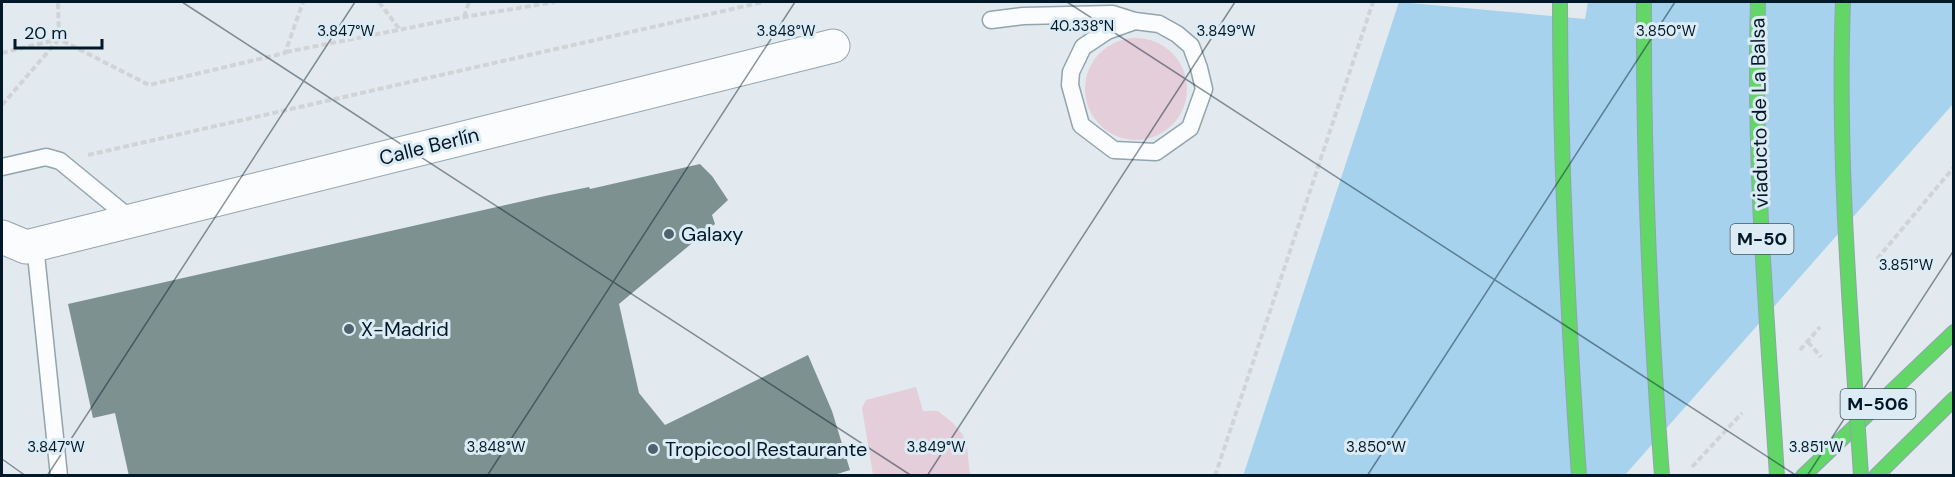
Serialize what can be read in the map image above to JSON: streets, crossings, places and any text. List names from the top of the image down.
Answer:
{
  "streets": {
    "highway": ["viaducto de La Balsa", "M-50", "M-506"],
    "street": ["Calle Berlín"]
  },
  "places": ["Galaxy", "X-Madrid", "Tropicool Restaurante"],
  "scale_bar": "20 m",
  "coordinates": [
    "40.338°N",
    "3.847°W",
    "3.848°W",
    "3.849°W",
    "3.850°W",
    "3.851°W"
  ]
}
